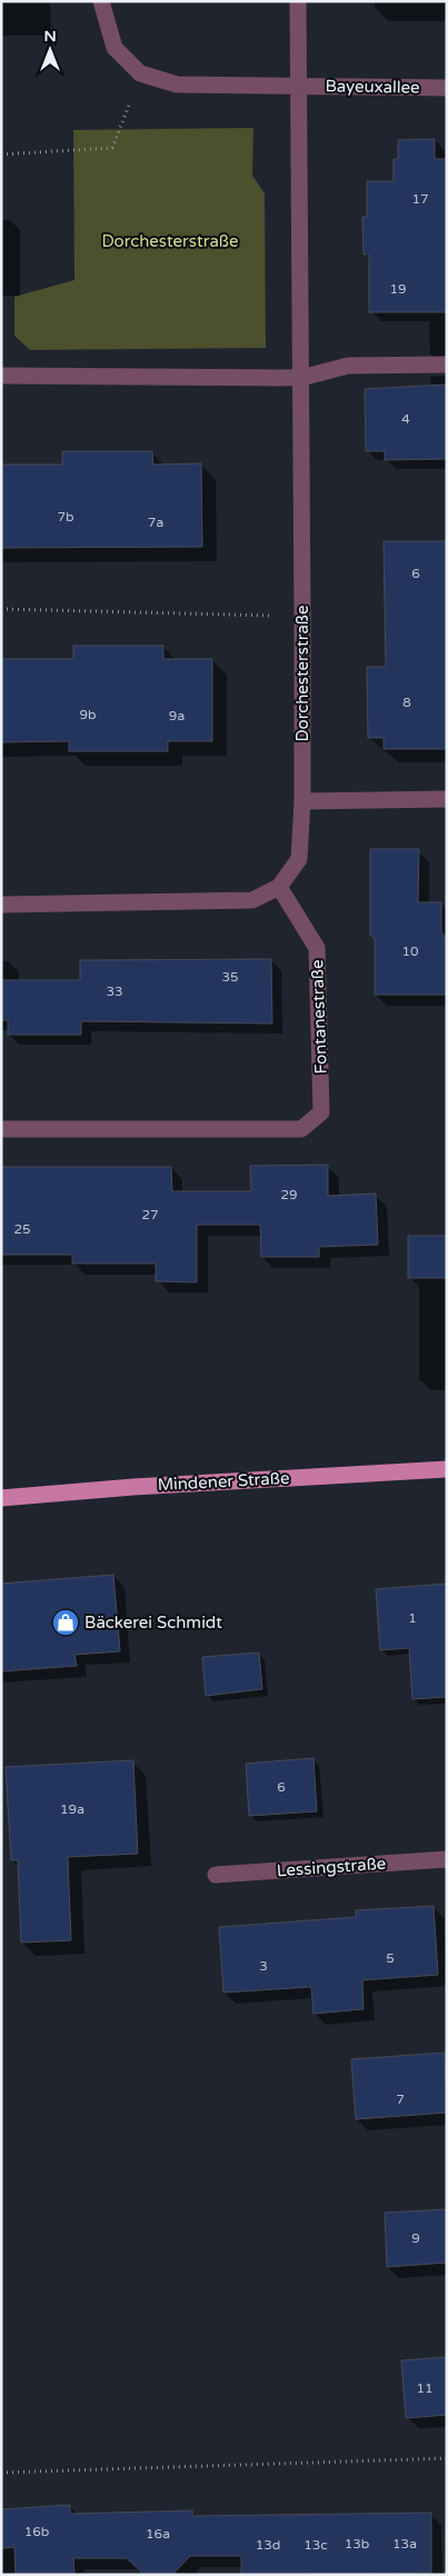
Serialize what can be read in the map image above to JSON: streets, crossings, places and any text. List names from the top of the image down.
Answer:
{
  "streets": {
    "main road": ["Mindener Straße"],
    "street": [
      "Bayeuxallee",
      "Dorchesterstraße",
      "Fontanestraße",
      "Lessingstraße"
    ]
  },
  "crossings": [
    ["Bayeuxallee", "Dorchesterstraße"],
    ["Dorchesterstraße", "Fontanestraße"]
  ],
  "parks": ["Dorchesterstraße"],
  "places": {
    "shop": ["Bäckerei Schmidt"]
  },
  "house_numbers": [
    "17",
    "19",
    "4",
    "7b",
    "7a",
    "6",
    "8",
    "9b",
    "9a",
    "10",
    "35",
    "33",
    "29",
    "27",
    "25",
    "1",
    "6",
    "19a",
    "5",
    "3",
    "7",
    "9",
    "11",
    "16b",
    "16a",
    "13b",
    "13a",
    "13d",
    "13c"
  ],
  "north": "top"
}
